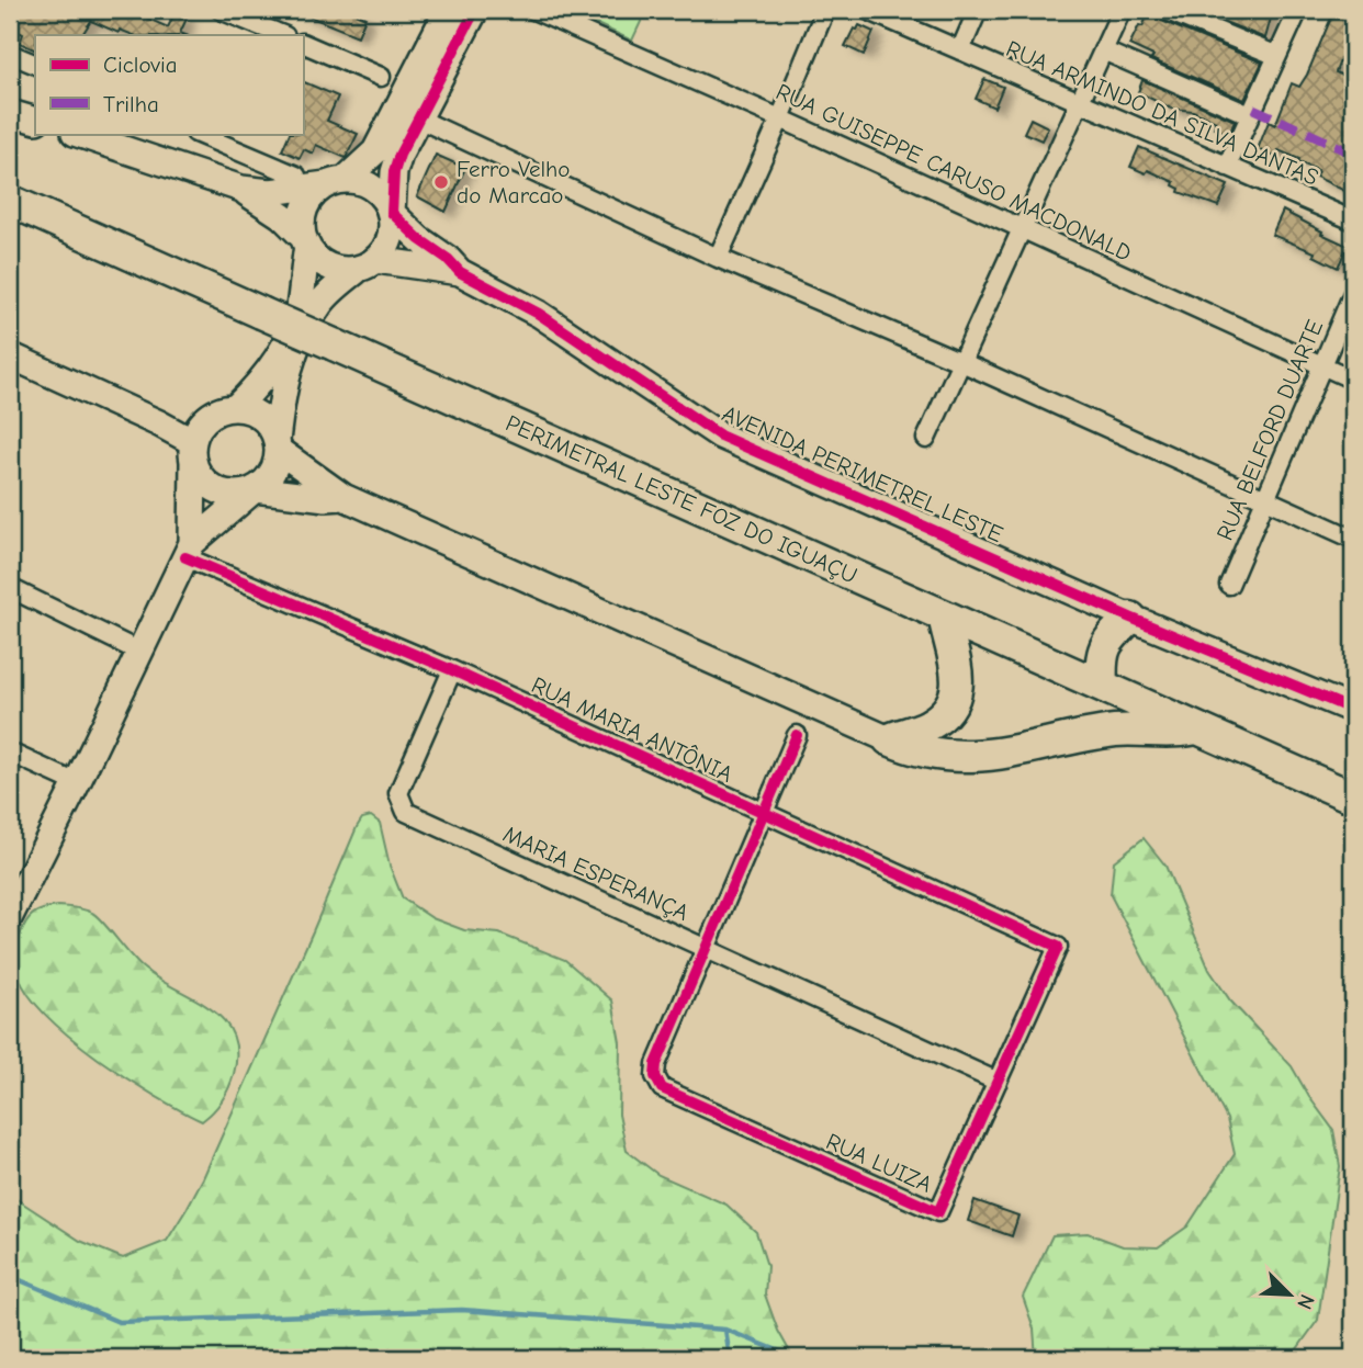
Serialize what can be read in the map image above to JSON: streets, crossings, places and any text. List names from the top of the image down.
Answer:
{
  "streets": {
    "highway": ["PERIMETRAL LESTE FOZ DO IGUAÇU"],
    "street": [
      "RUA ARMINDO DA SILVA DANTAS",
      "RUA GUISEPPE CARUSO MACDONALD",
      "RUA BELFORD DUARTE",
      "AVENIDA PERIMETREL LESTE",
      "RUA MARIA ANTÔNIA",
      "MARIA ESPERANÇA",
      "RUA LUIZA"
    ]
  },
  "crossings": [
    ["RUA GUISEPPE CARUSO MACDONALD", "RUA BELFORD DUARTE"],
    ["RUA MARIA ANTÔNIA", "MARIA ESPERANÇA"],
    ["RUA MARIA ANTÔNIA", "RUA LUIZA"],
    ["MARIA ESPERANÇA", "RUA LUIZA"]
  ],
  "places": ["Ferro Velho do Marcao"],
  "legend": ["Ciclovia", "Trilha"],
  "north": "bottom right"
}
